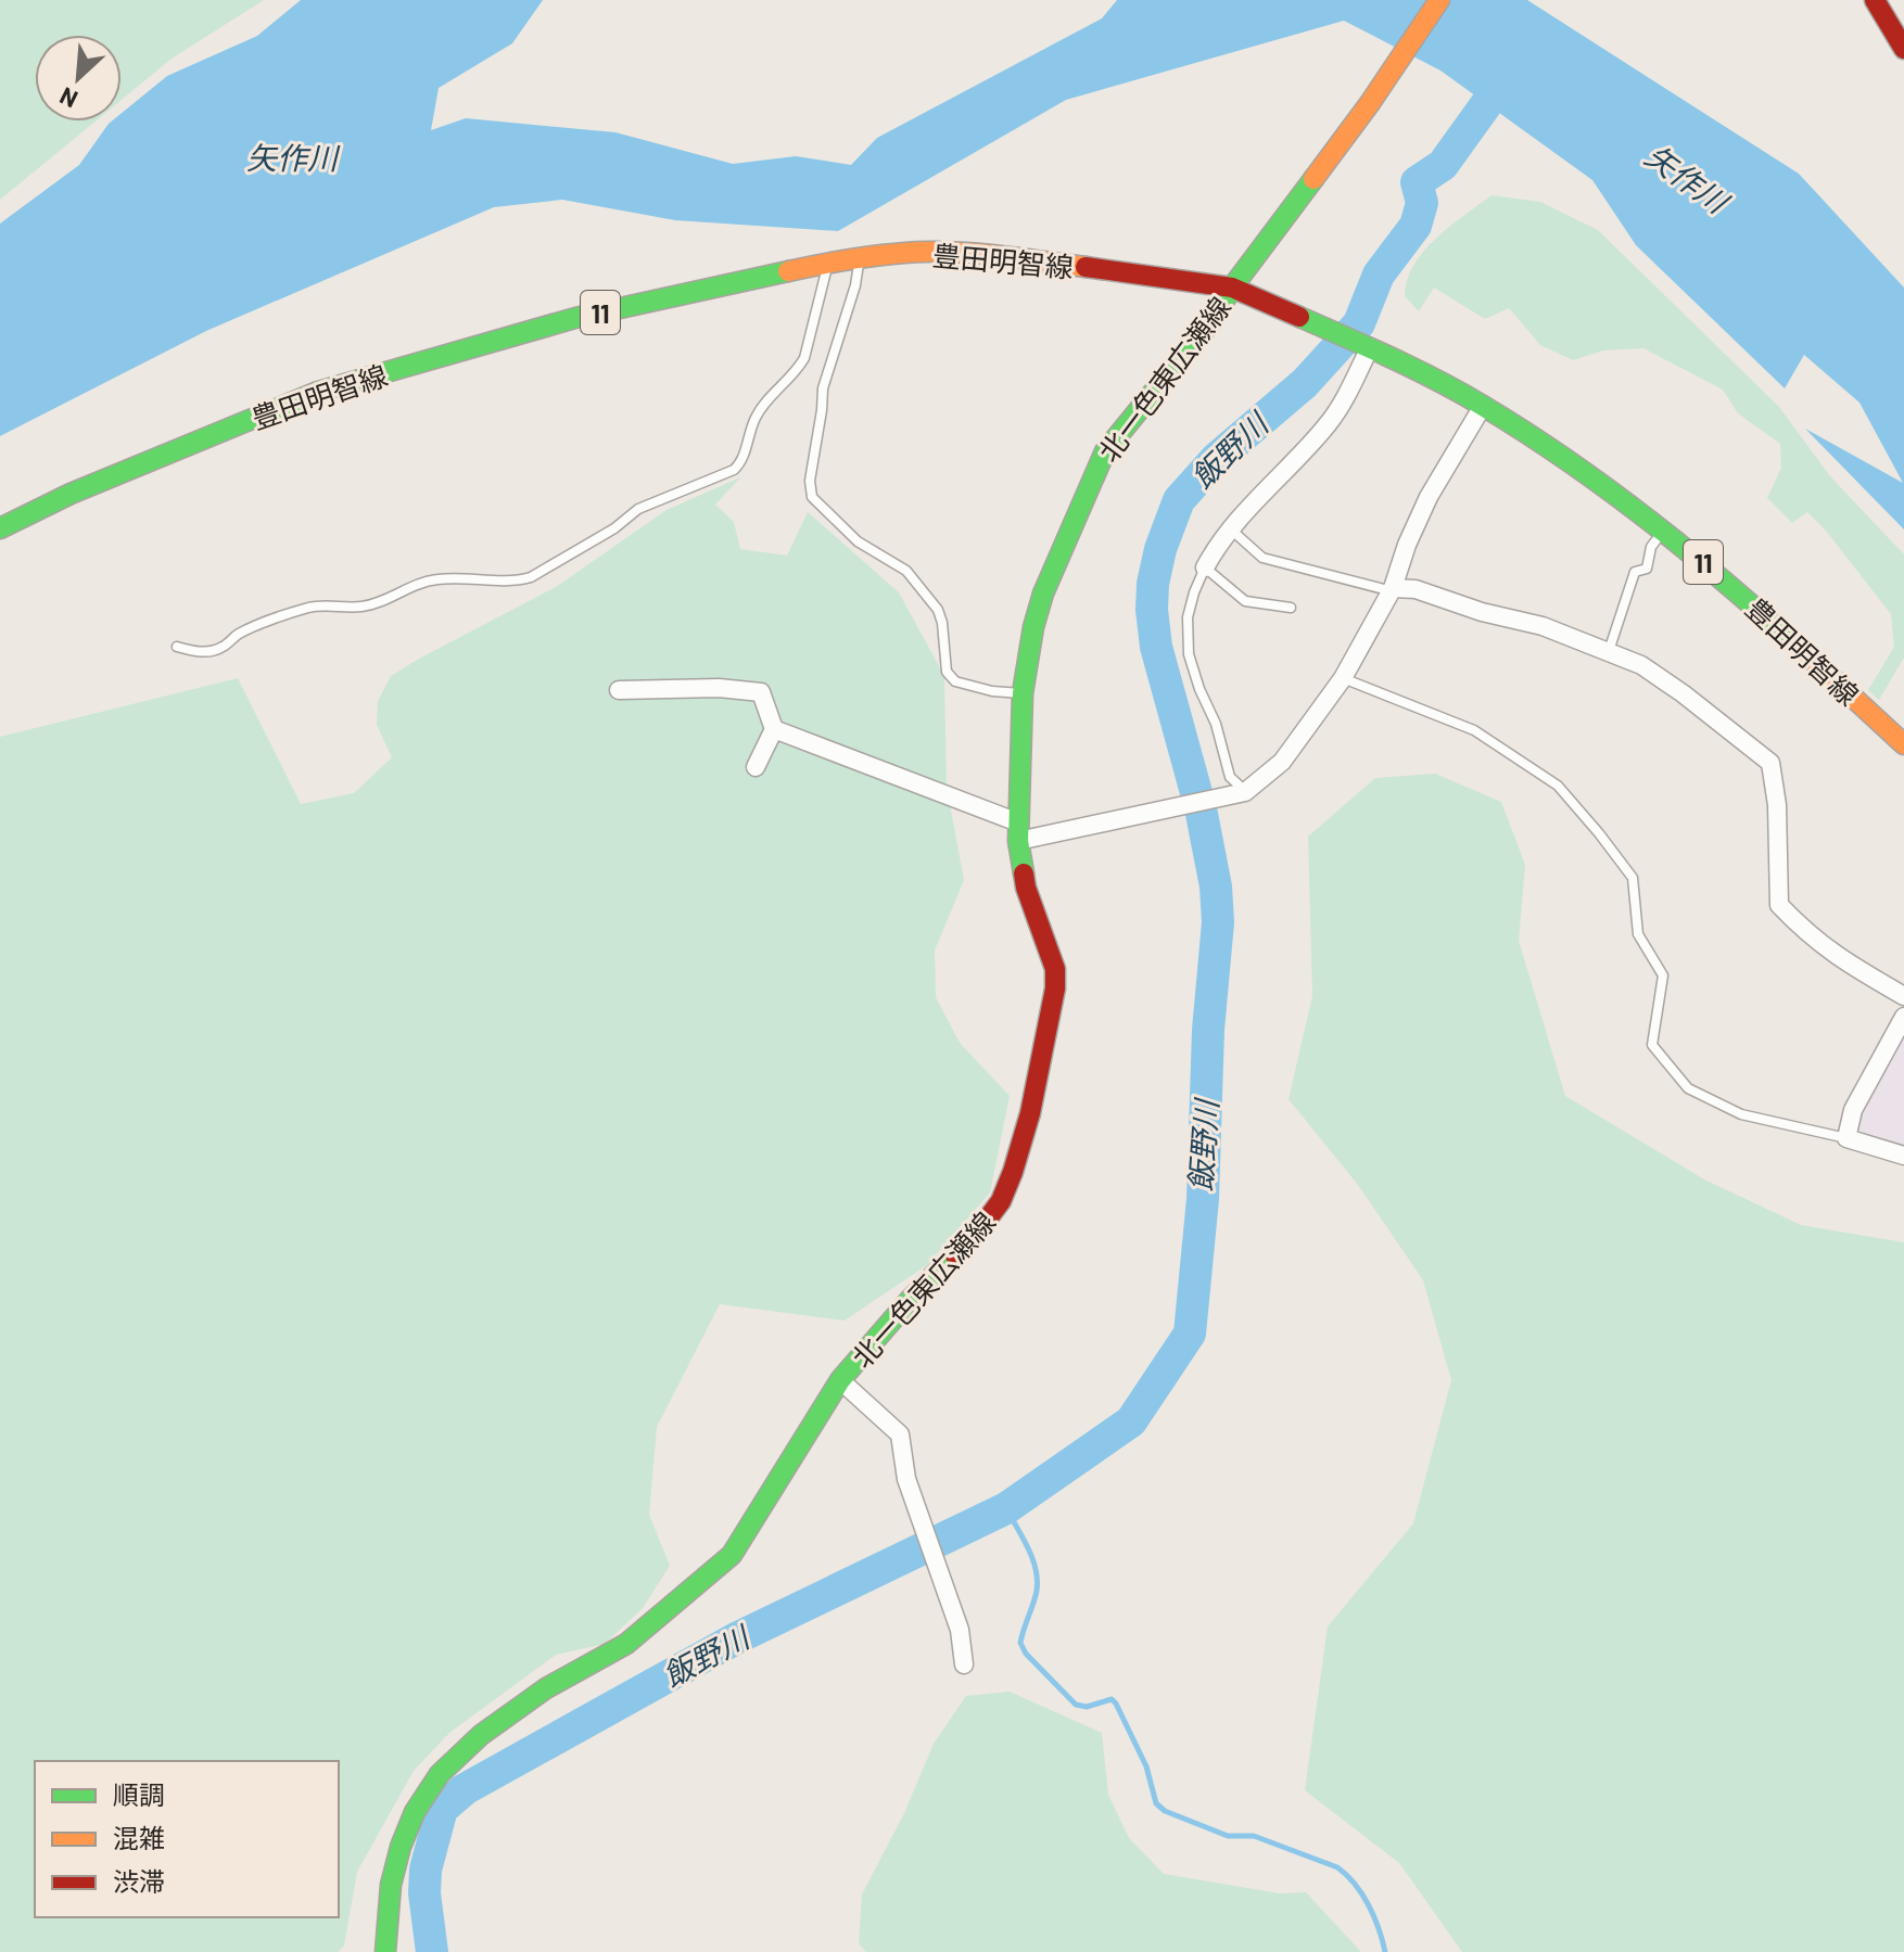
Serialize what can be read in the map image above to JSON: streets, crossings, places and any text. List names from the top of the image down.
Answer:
{
  "streets": {
    "main road": ["豊田明智線", "11", "北一色東広瀬線"]
  },
  "crossings": [
    ["豊田明智線", "北一色東広瀬線"]
  ],
  "water": ["矢作川", "飯野川"],
  "legend": ["順調", "混雑", "渋滞"],
  "north": "bottom left"
}
